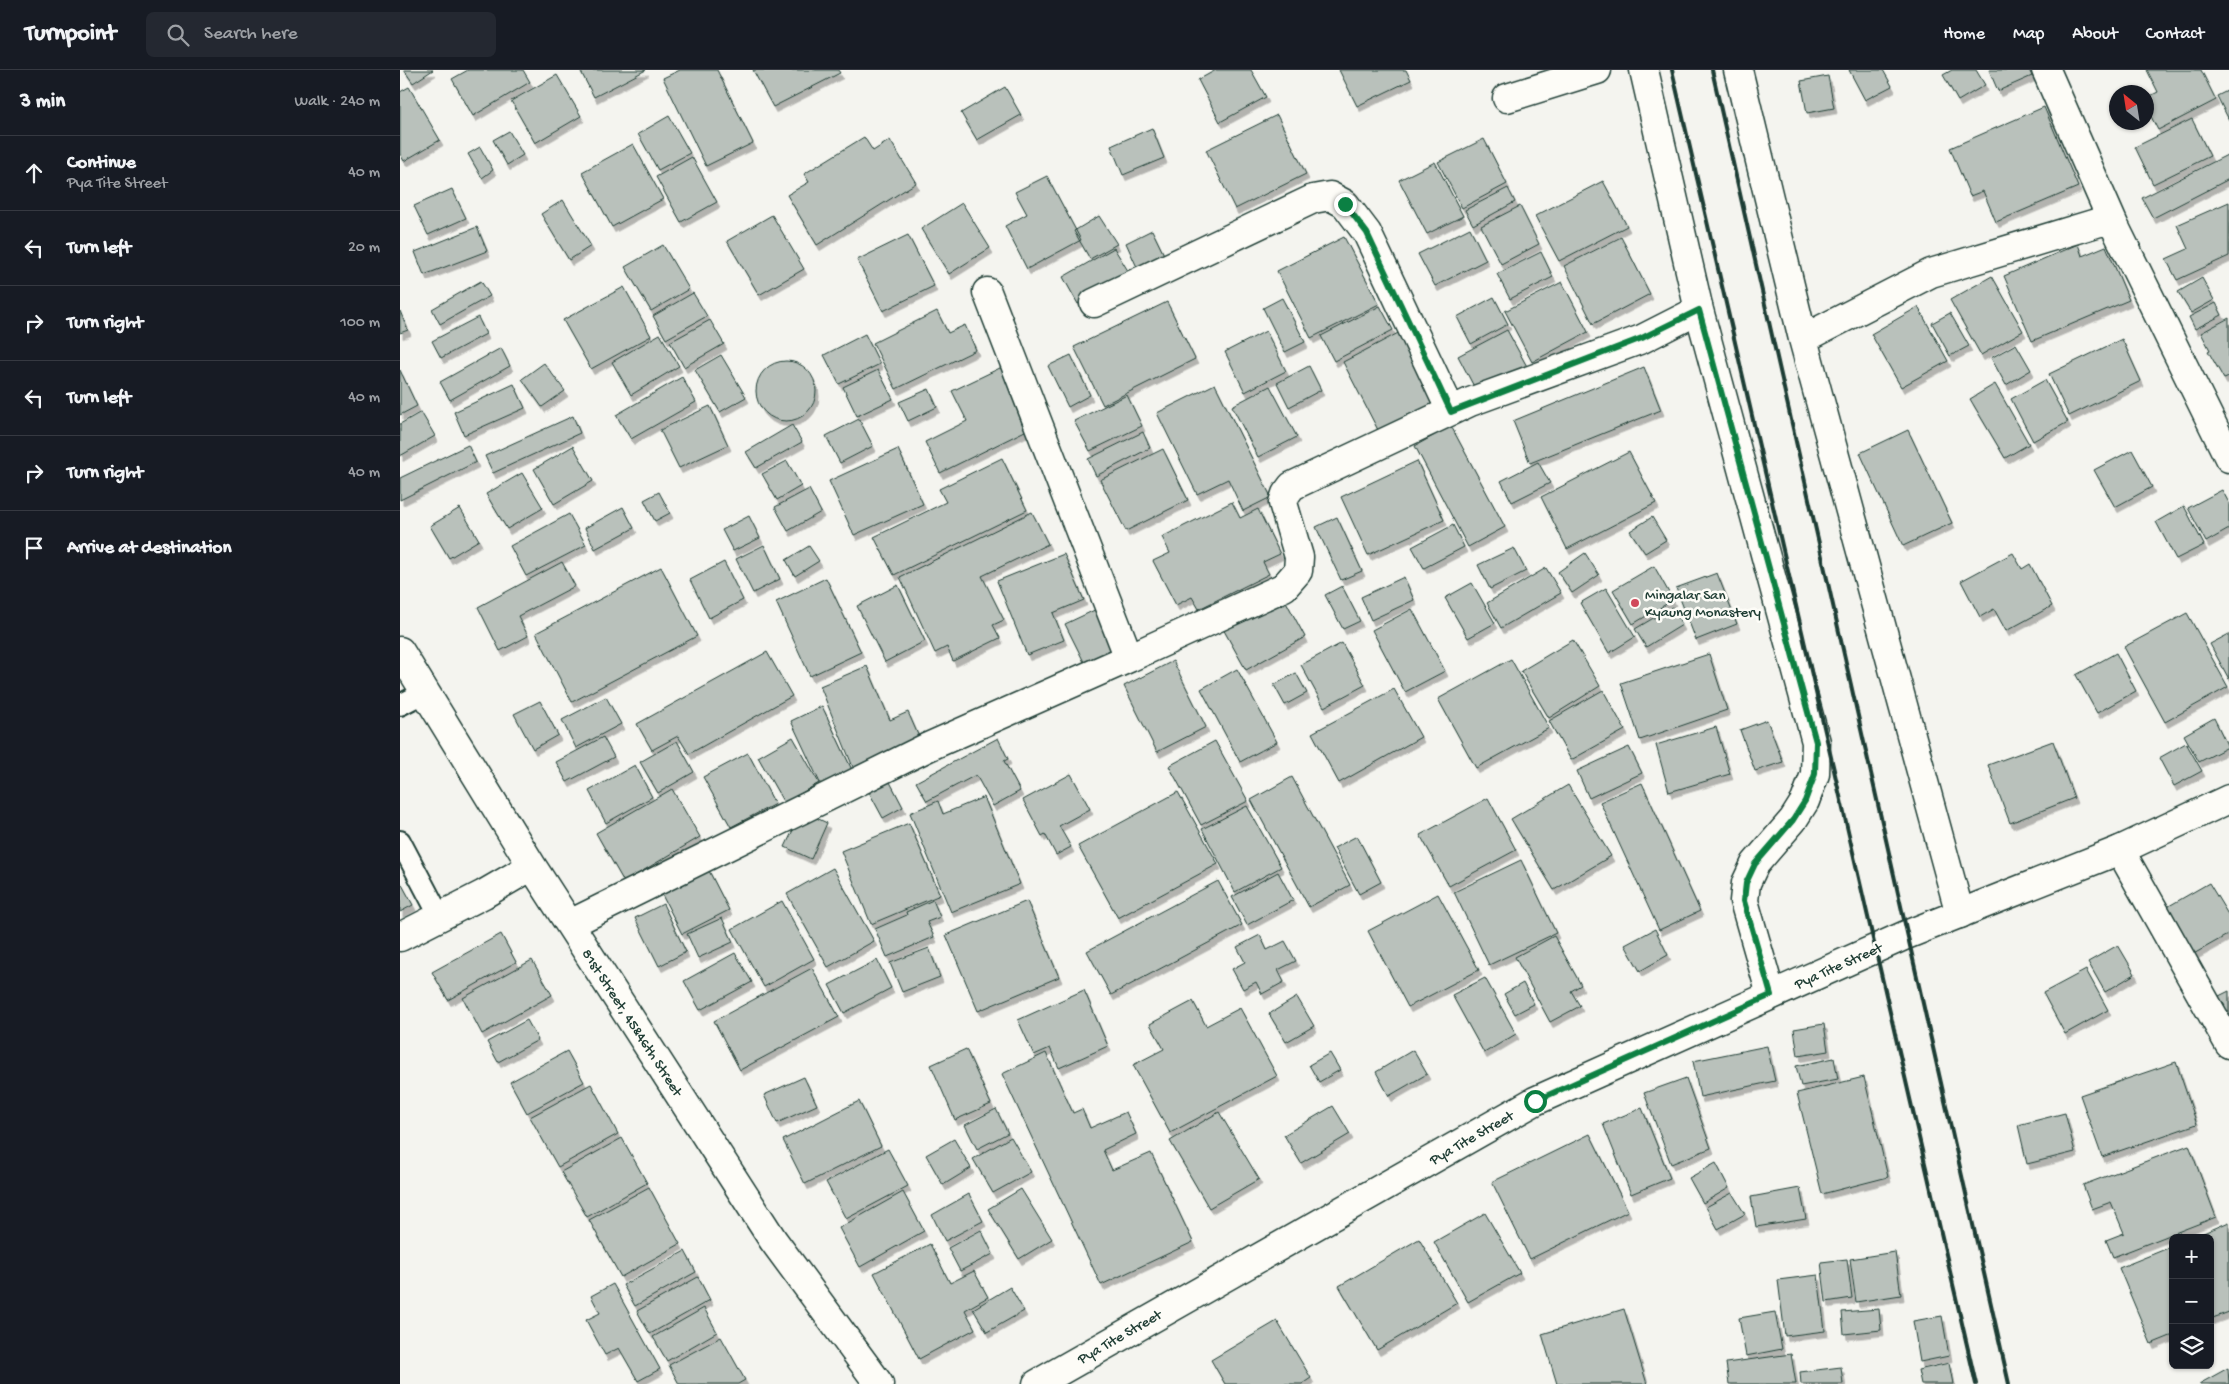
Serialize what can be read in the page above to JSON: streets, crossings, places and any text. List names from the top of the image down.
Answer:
{
  "streets": {
    "street": ["Pya Tite Street", "81st Street, 45&46th Street"]
  },
  "places": ["Mingalar San Kyaung Monastery"],
  "north": "top left",
  "page": {
    "header": "Turnpoint",
    "search": "Search here",
    "nav": [
      "Home",
      "Map",
      "About",
      "Contact"
    ],
    "heading": ["3 min", "Walk · 240 m"],
    "list": [
      ["Continue", "Pya Tite Street", "40 m"],
      ["Turn left", "20 m"],
      ["Turn right", "100 m"],
      ["Turn left", "40 m"],
      ["Turn right", "40 m"],
      "Arrive at destination"
    ],
    "map_buttons": ["+", "−"]
  }
}
